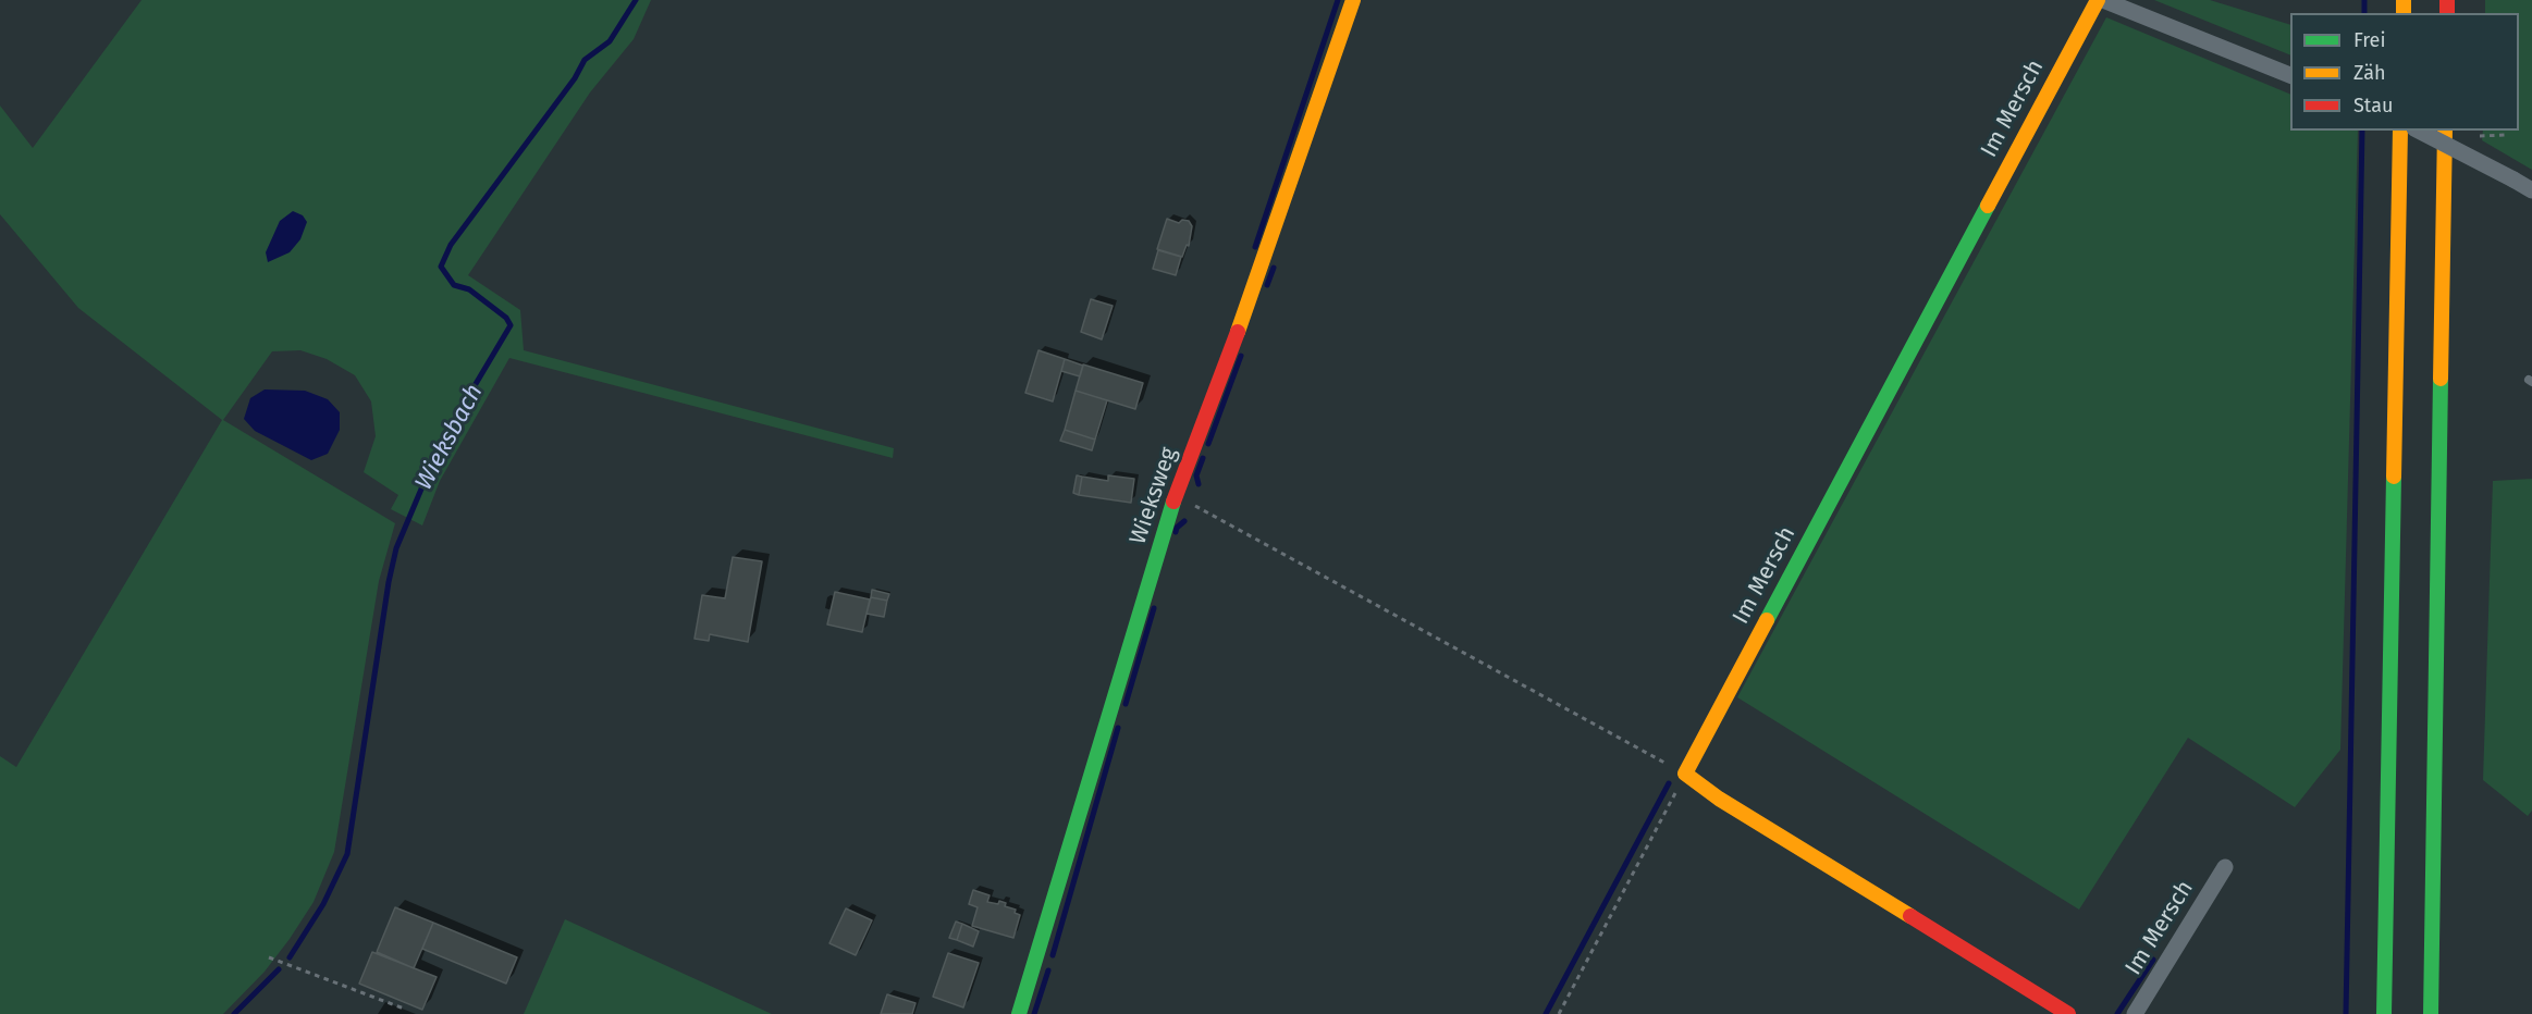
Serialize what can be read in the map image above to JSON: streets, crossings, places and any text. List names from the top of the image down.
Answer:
{
  "streets": {
    "main road": ["Im Mersch", "Wieksweg"]
  },
  "water": ["Wieksbach"],
  "legend": ["Frei", "Zäh", "Stau"]
}
